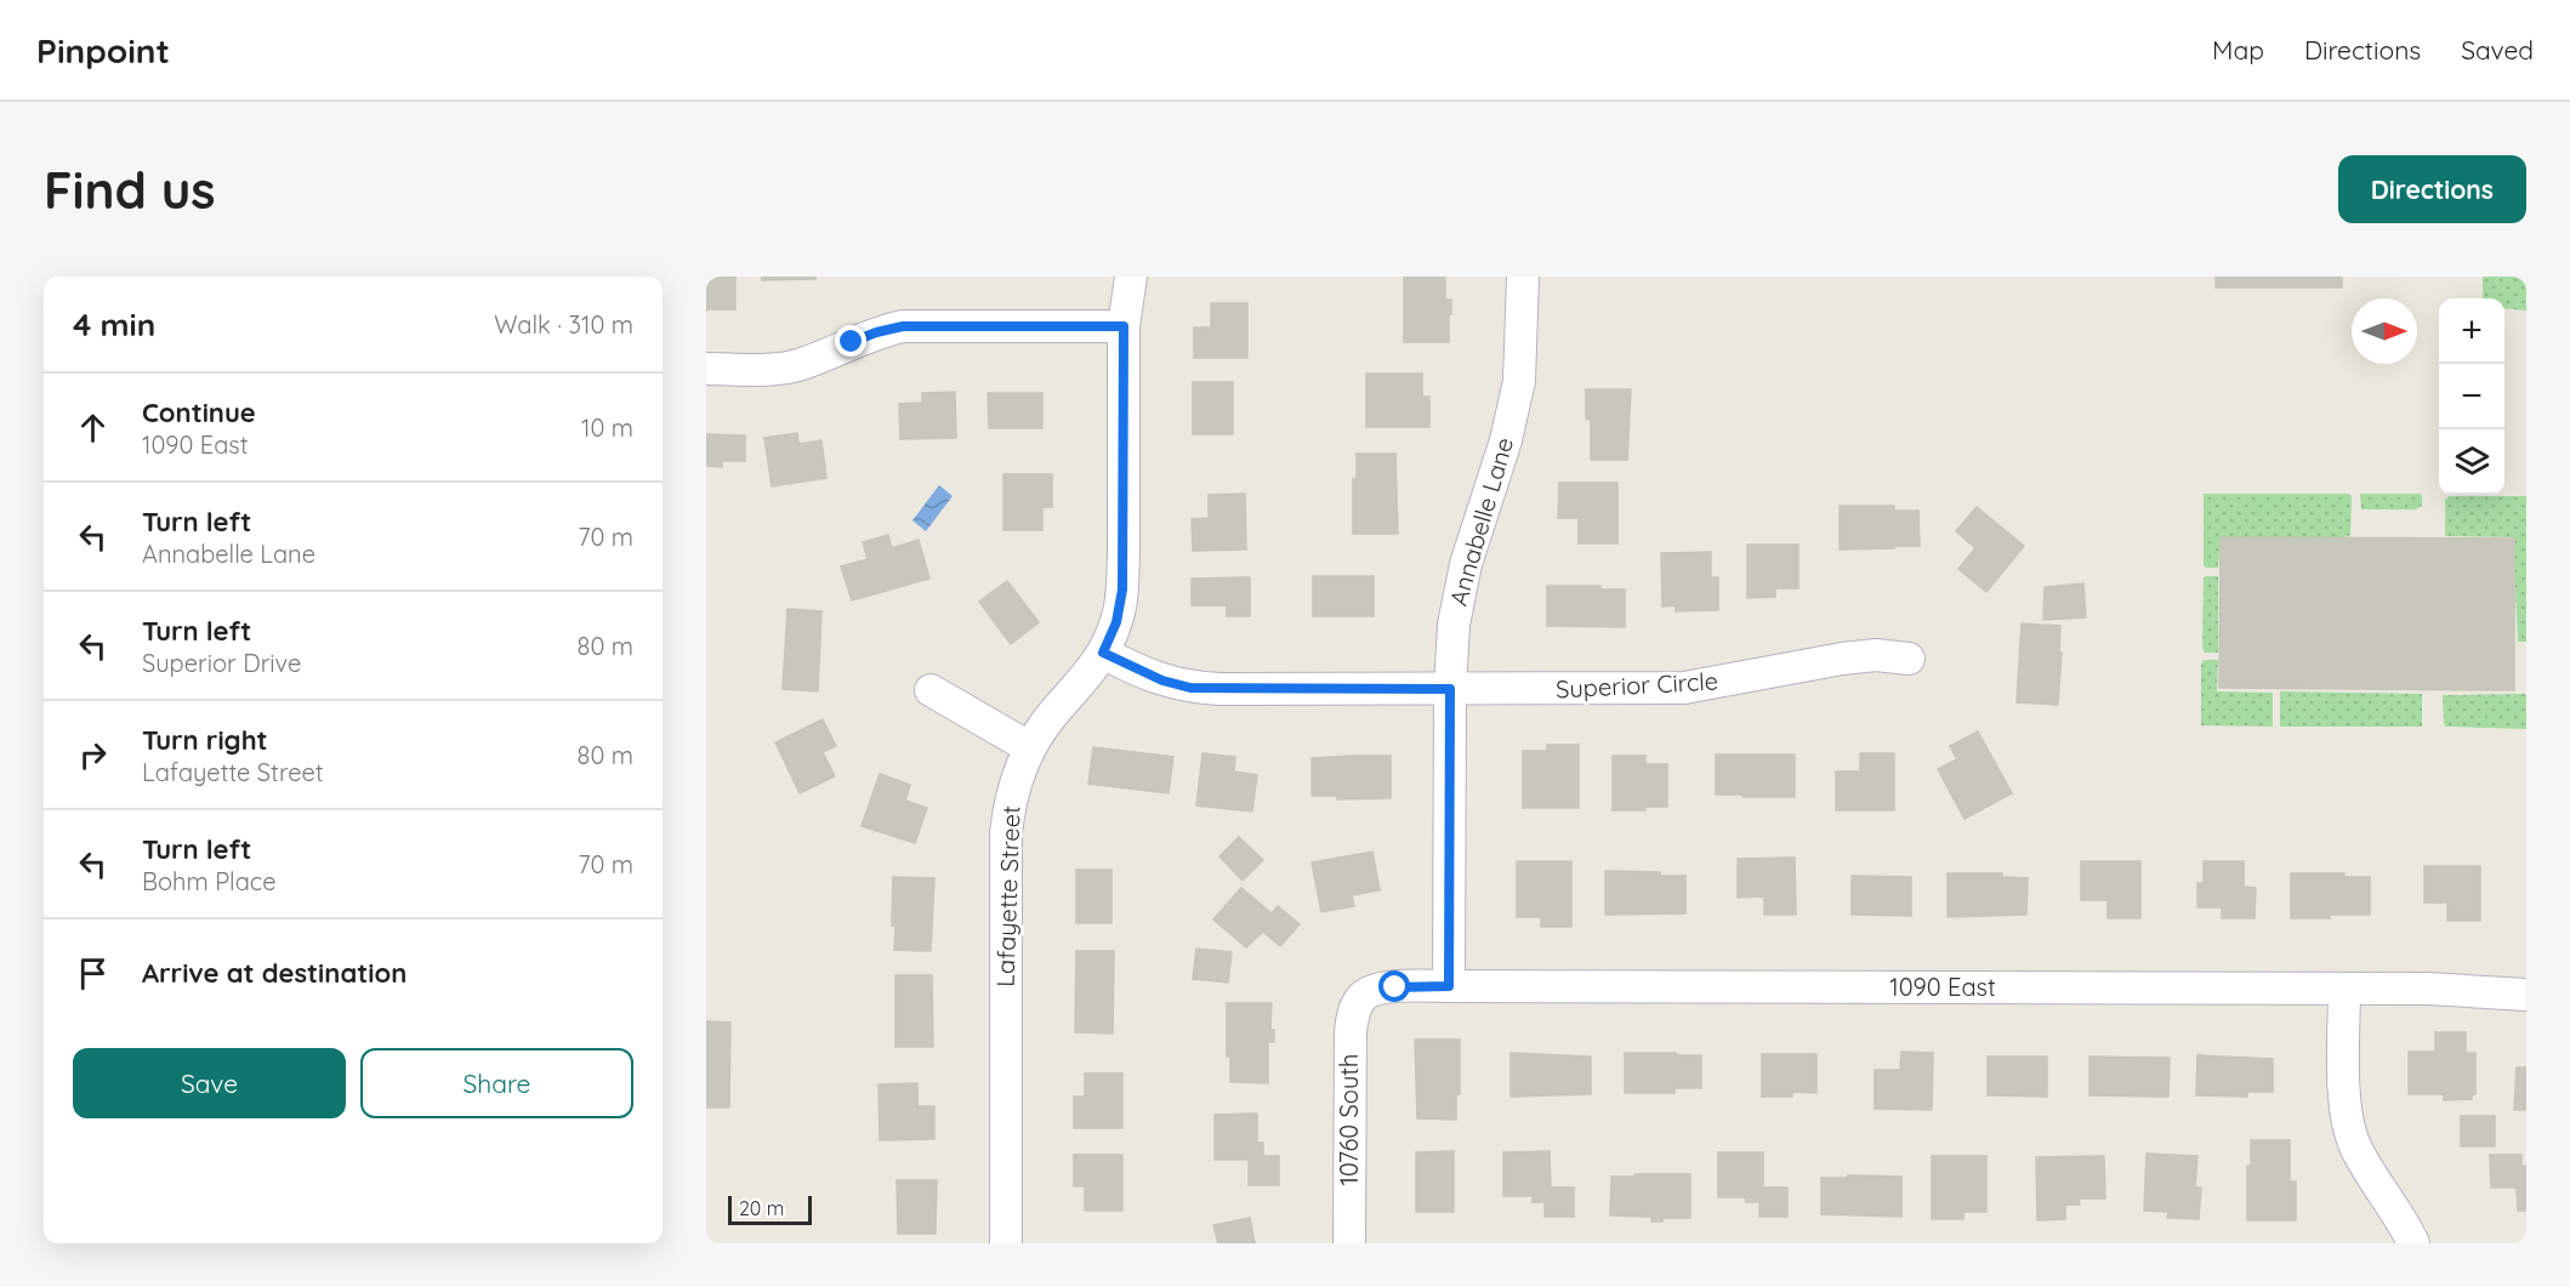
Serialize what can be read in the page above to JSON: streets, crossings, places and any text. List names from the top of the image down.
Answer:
{
  "streets": {
    "street": [
      "Annabelle Lane",
      "Superior Circle",
      "Lafayette Street",
      "1090 East",
      "10760 South"
    ]
  },
  "crossings": [
    ["Annabelle Lane", "Superior Circle"],
    ["Annabelle Lane", "1090 East"],
    ["Superior Circle", "Lafayette Street"],
    ["1090 East", "10760 South"]
  ],
  "scale_bar": "20 m",
  "north": "right",
  "page": {
    "header": "Pinpoint",
    "nav": ["Map", "Directions", "Saved"],
    "buttons": [
      "Directions",
      ["Save", "Share"]
    ],
    "title": "Find us",
    "heading": ["4 min", "Walk · 310 m"],
    "map_buttons": ["+", "−"],
    "list": [
      ["Continue", "1090 East", "10 m"],
      ["Turn left", "Annabelle Lane", "70 m"],
      ["Turn left", "Superior Drive", "80 m"],
      ["Turn right", "Lafayette Street", "80 m"],
      ["Turn left", "Bohm Place", "70 m"],
      "Arrive at destination"
    ],
    "scale": "20 m"
  }
}
